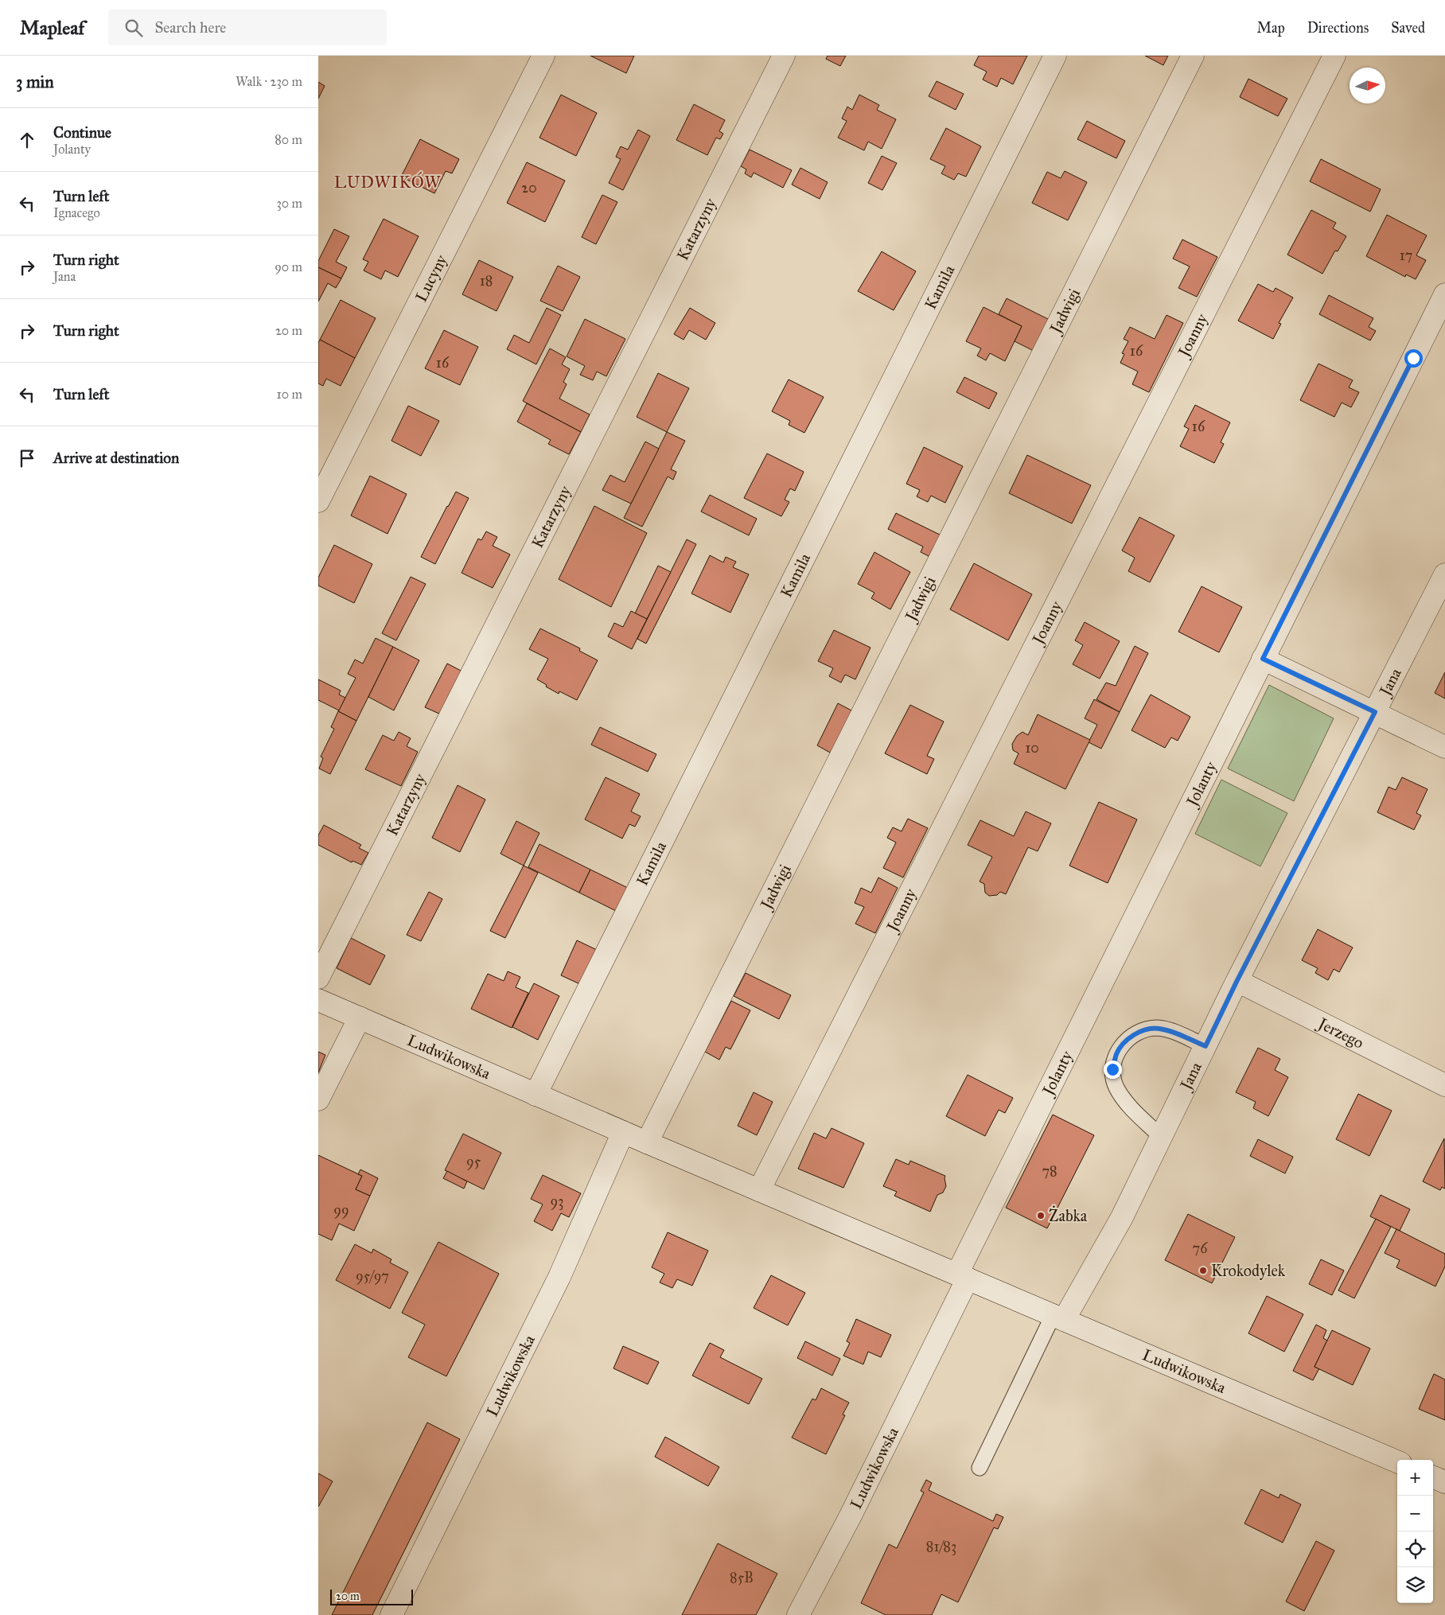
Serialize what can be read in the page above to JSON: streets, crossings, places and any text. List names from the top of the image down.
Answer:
{
  "streets": {
    "street": [
      "Katarzyny",
      "Lucyny",
      "Kamila",
      "Jadwigi",
      "Joanny",
      "Jana",
      "Jolanty",
      "Jerzego",
      "Ludwikowska"
    ]
  },
  "crossings": [
    ["Kamila", "Ludwikowska"],
    ["Jadwigi", "Ludwikowska"],
    ["Joanny", "Ludwikowska"],
    ["Jana", "Jerzego"],
    ["Jana", "Ludwikowska"],
    ["Jolanty", "Ludwikowska"]
  ],
  "districts": ["LUDWIKÓW"],
  "places": ["Żabka", "Krokodylek"],
  "house_numbers": [
    "20",
    "17",
    "18",
    "16",
    "16",
    "16",
    "10",
    "95",
    "78",
    "93",
    "99",
    "76",
    "95/97",
    "81/83",
    "85B"
  ],
  "scale_bar": "20 m",
  "north": "right",
  "page": {
    "header": "Mapleaf",
    "search": "Search here",
    "nav": ["Map", "Directions", "Saved"],
    "heading": ["3 min", "Walk · 230 m"],
    "list": [
      ["Continue", "Jolanty", "80 m"],
      ["Turn left", "Ignacego", "30 m"],
      ["Turn right", "Jana", "90 m"],
      ["Turn right", "20 m"],
      ["Turn left", "10 m"],
      "Arrive at destination"
    ],
    "map_buttons": ["+", "−"],
    "scale": "20 m"
  }
}
